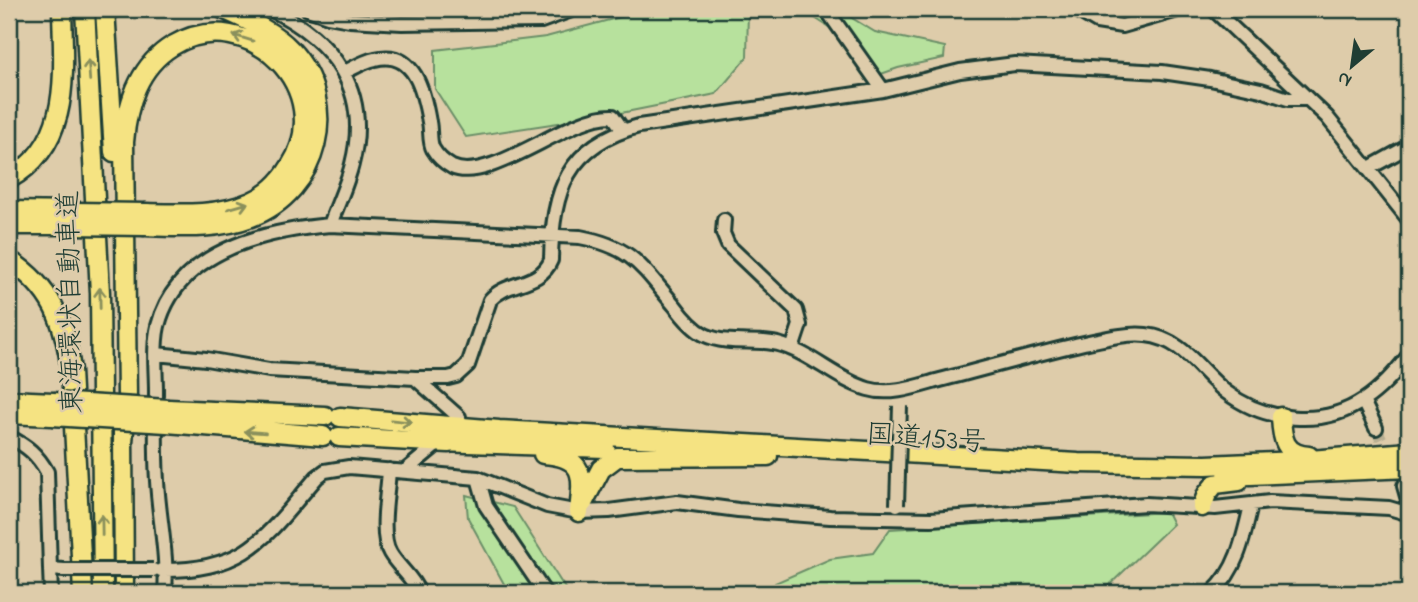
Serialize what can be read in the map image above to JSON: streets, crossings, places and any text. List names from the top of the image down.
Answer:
{
  "streets": {
    "highway": ["東海環状自動車道", "国道153号"]
  },
  "north": "bottom left"
}
